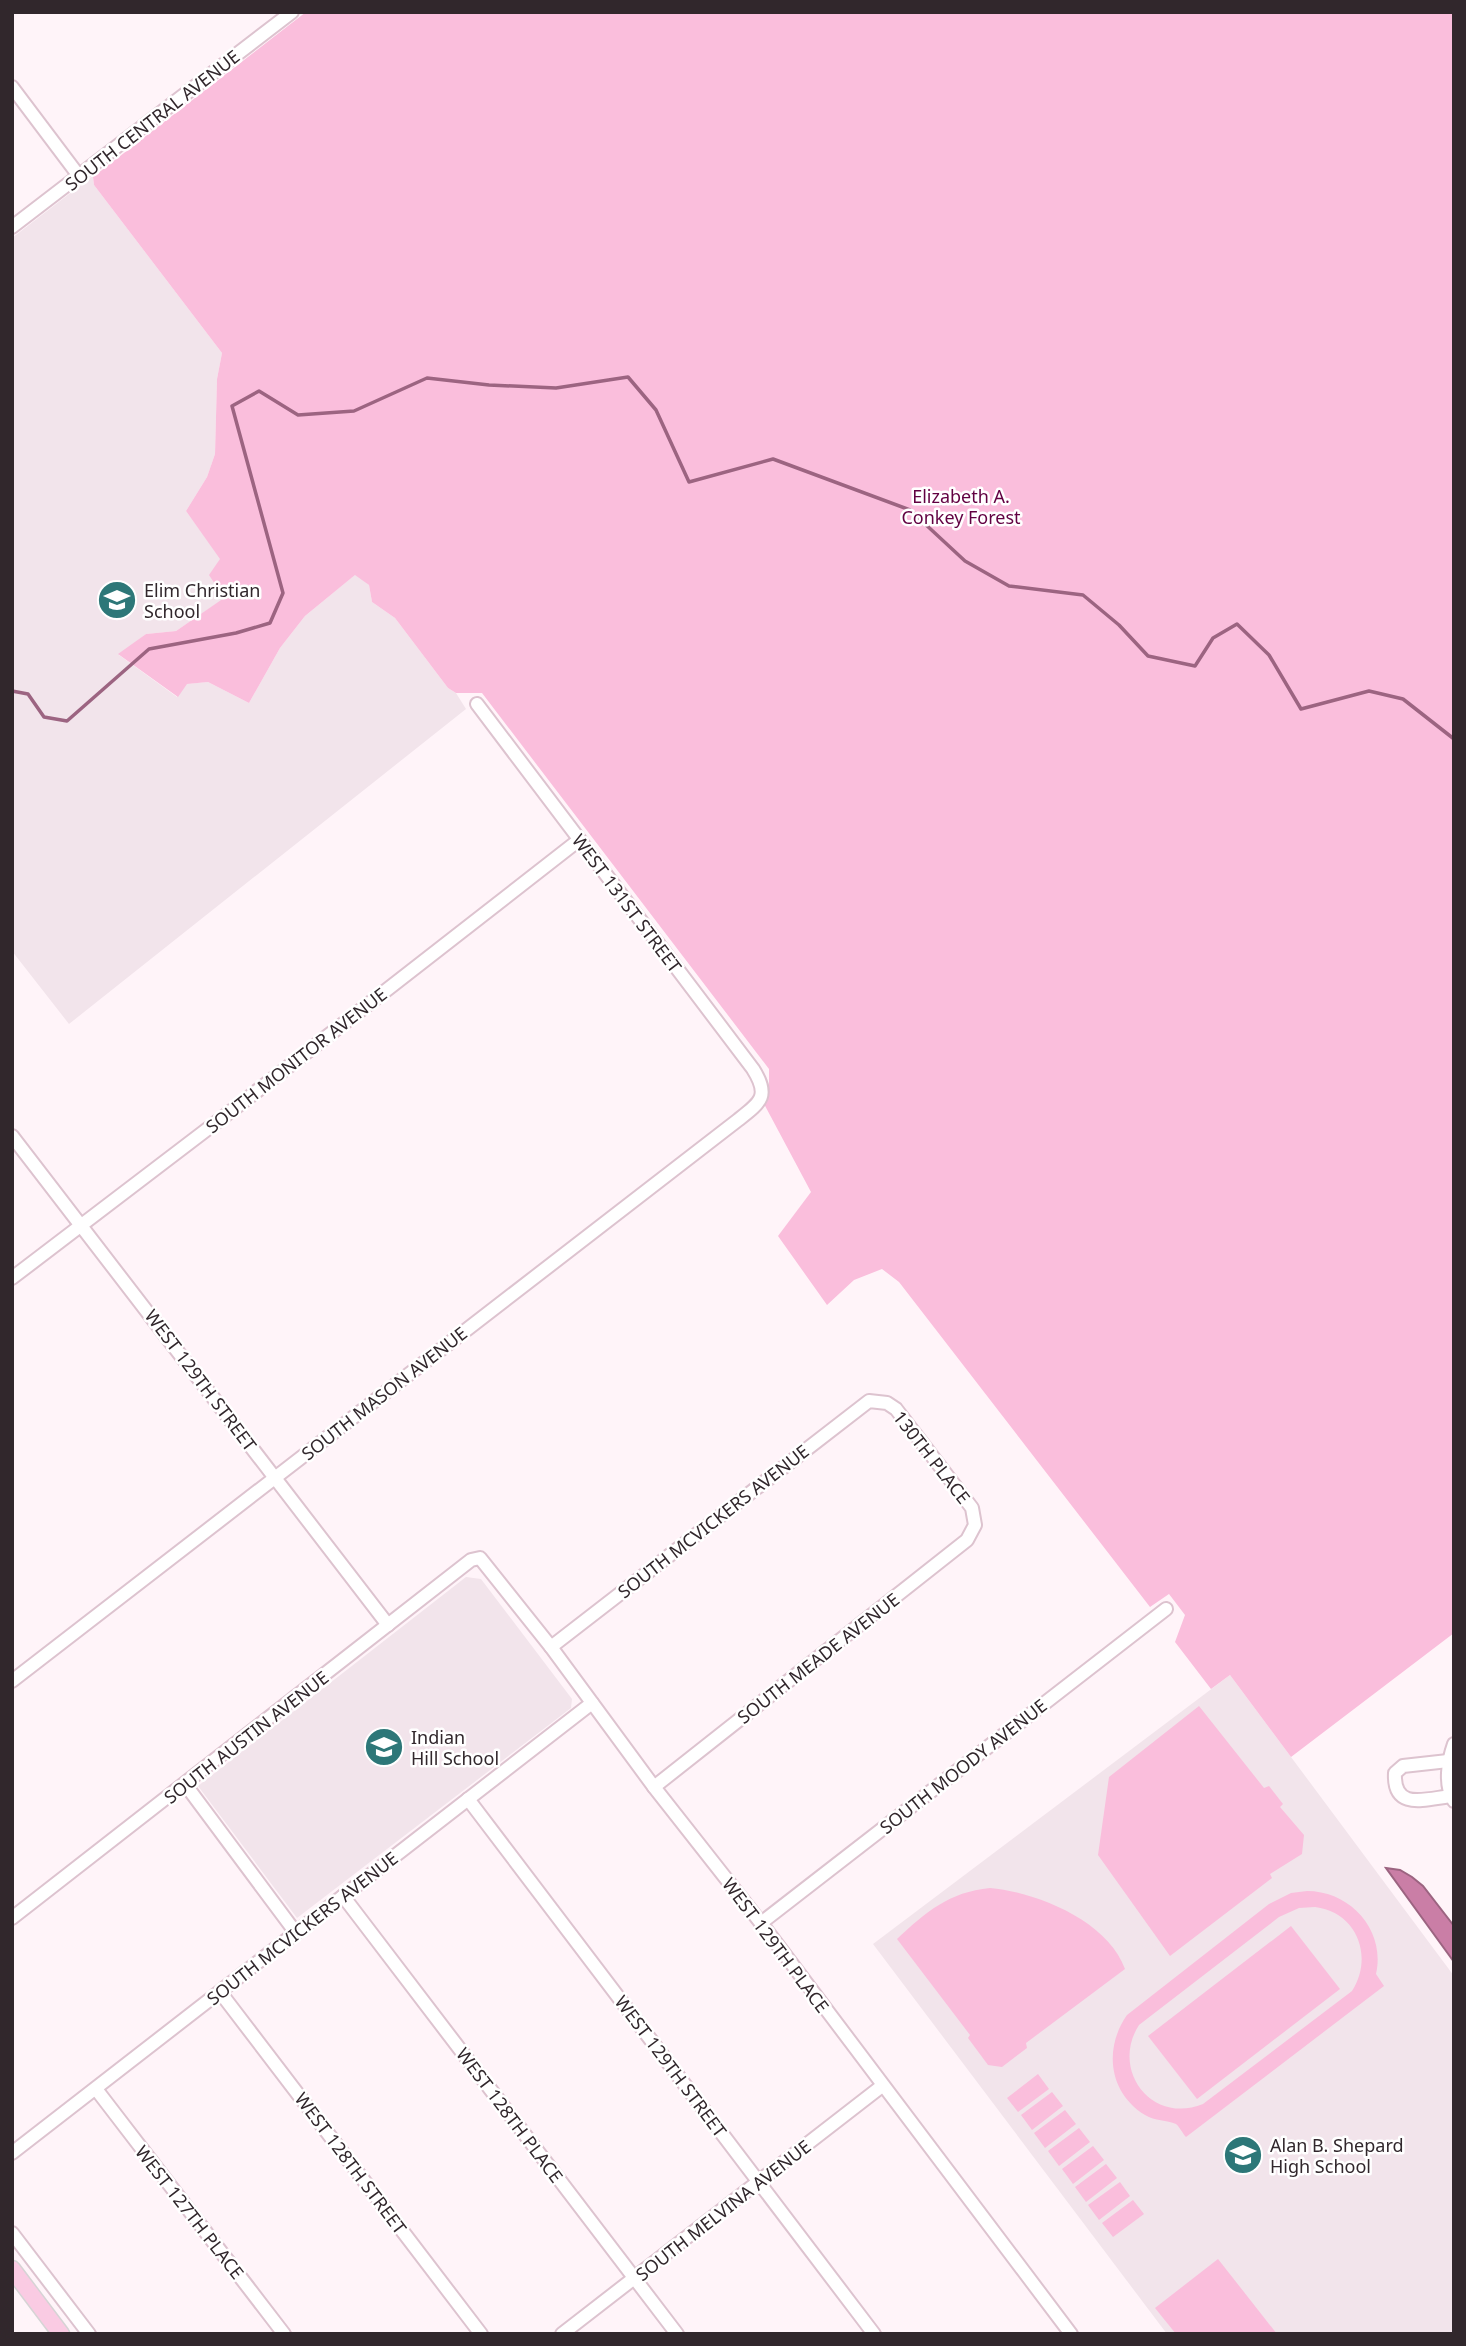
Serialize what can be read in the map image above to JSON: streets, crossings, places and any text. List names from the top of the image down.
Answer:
{
  "streets": {
    "street": [
      "SOUTH CENTRAL AVENUE",
      "WEST 131ST STREET",
      "SOUTH MONITOR AVENUE",
      "WEST 129TH STREET",
      "SOUTH MASON AVENUE",
      "130TH PLACE",
      "SOUTH MCVICKERS AVENUE",
      "SOUTH MEADE AVENUE",
      "SOUTH AUSTIN AVENUE",
      "SOUTH MOODY AVENUE",
      "WEST 129TH PLACE",
      "WEST 128TH PLACE",
      "WEST 128TH STREET",
      "SOUTH MELVINA AVENUE",
      "WEST 127TH PLACE"
    ]
  },
  "crossings": [
    ["WEST 131ST STREET", "SOUTH MONITOR AVENUE"],
    ["WEST 131ST STREET", "SOUTH MASON AVENUE"],
    ["SOUTH MONITOR AVENUE", "WEST 129TH STREET"],
    ["WEST 129TH STREET", "SOUTH MASON AVENUE"],
    ["WEST 129TH STREET", "SOUTH MCVICKERS AVENUE"],
    ["WEST 129TH STREET", "SOUTH AUSTIN AVENUE"],
    ["WEST 129TH STREET", "SOUTH MELVINA AVENUE"],
    ["130TH PLACE", "SOUTH MCVICKERS AVENUE"],
    ["130TH PLACE", "SOUTH MEADE AVENUE"],
    ["SOUTH MCVICKERS AVENUE", "WEST 129TH PLACE"],
    ["SOUTH MCVICKERS AVENUE", "WEST 128TH PLACE"],
    ["SOUTH MCVICKERS AVENUE", "WEST 128TH STREET"],
    ["SOUTH MCVICKERS AVENUE", "WEST 127TH PLACE"],
    ["SOUTH MEADE AVENUE", "WEST 129TH PLACE"],
    ["SOUTH AUSTIN AVENUE", "WEST 129TH PLACE"],
    ["SOUTH MOODY AVENUE", "WEST 129TH PLACE"],
    ["WEST 129TH PLACE", "SOUTH MELVINA AVENUE"],
    ["WEST 128TH PLACE", "SOUTH MELVINA AVENUE"]
  ],
  "parks": ["Elizabeth A. Conkey Forest"],
  "places": {
    "school or university": ["Elim Christian School", "Indian Hill School", "Alan B. Shepard High School"]
  }
}
